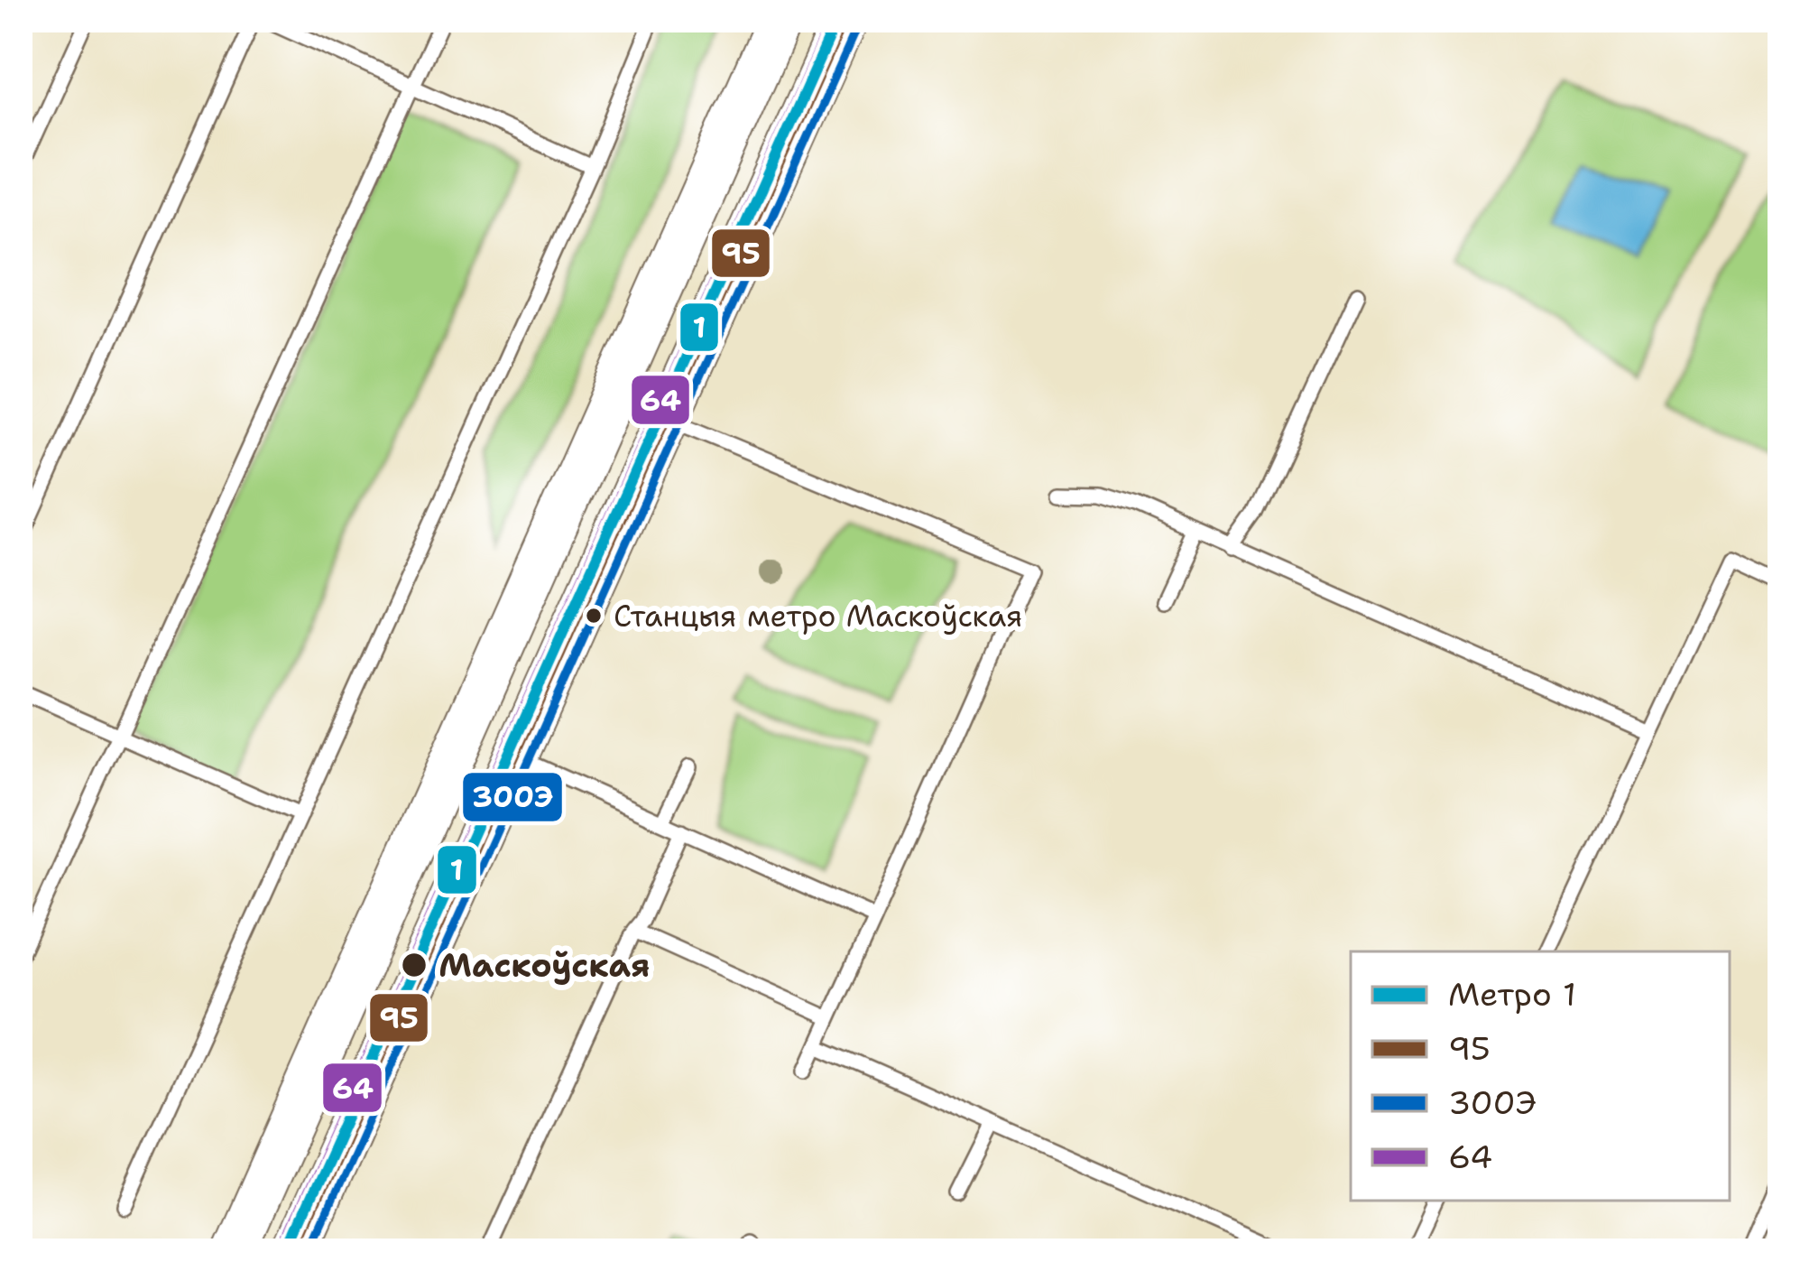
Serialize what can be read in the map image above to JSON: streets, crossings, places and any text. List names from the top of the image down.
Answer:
{
  "places": ["Станцыя метро Маскоўская", "Маскоўская"],
  "lines": [
    "metro line 1",
    "transit line 95",
    "transit line 64",
    "transit line 300Э"
  ],
  "legend": [
    "Метро 1",
    "95",
    "300Э",
    "64"
  ]
}
